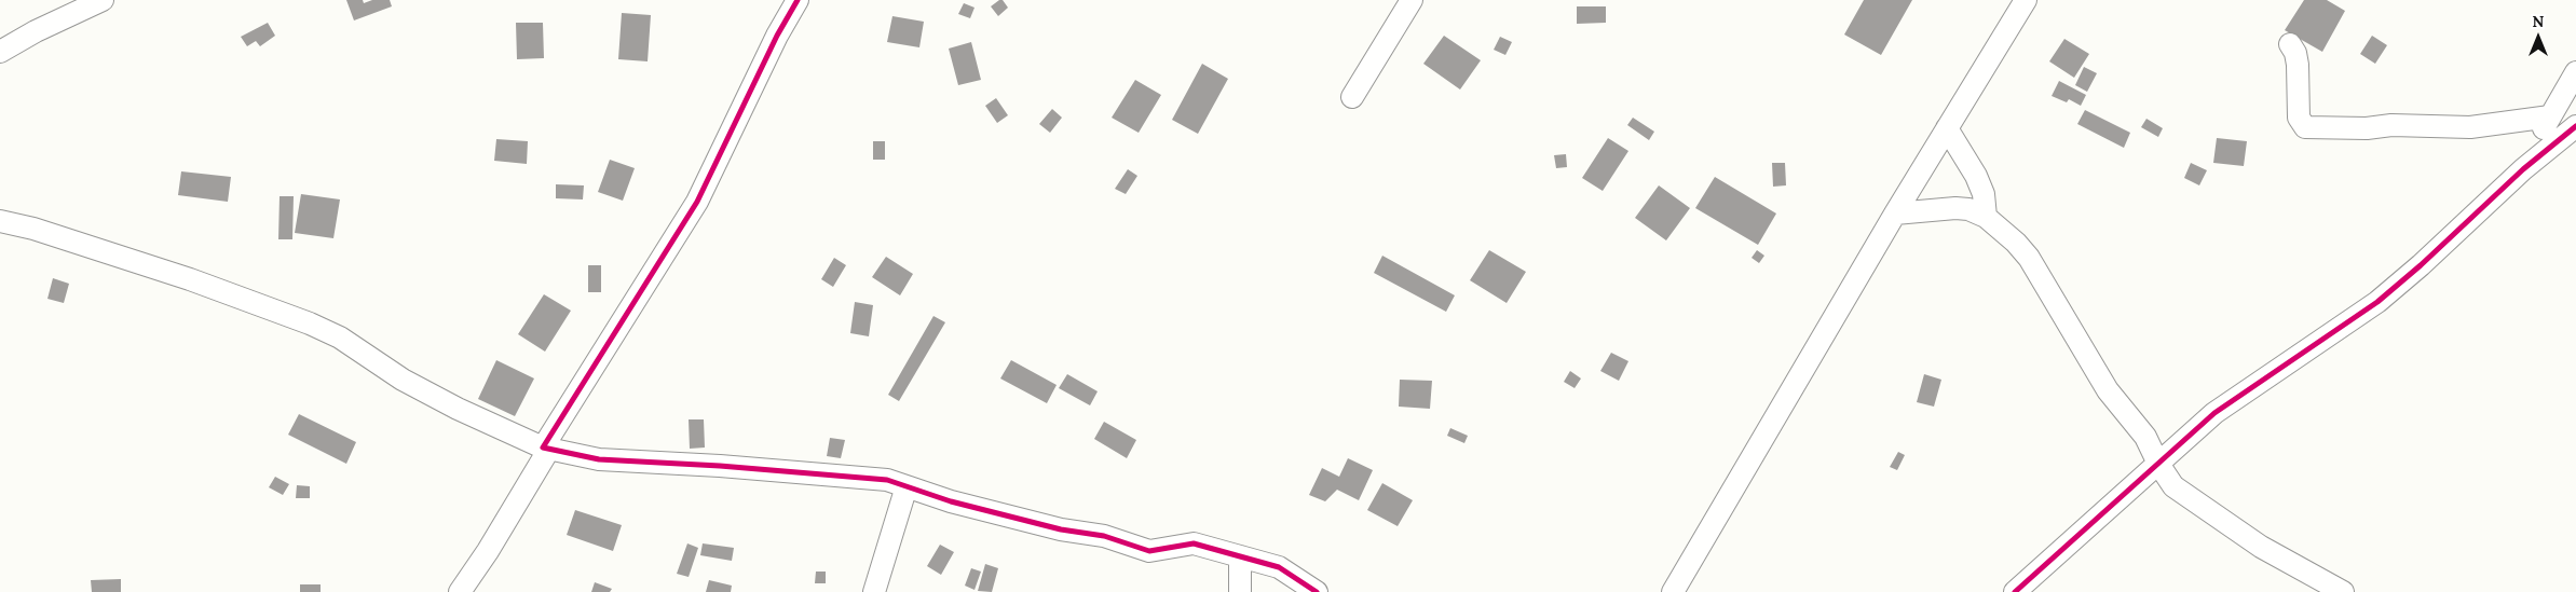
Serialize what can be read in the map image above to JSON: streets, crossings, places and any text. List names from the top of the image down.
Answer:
{
  "north": "top"
}
